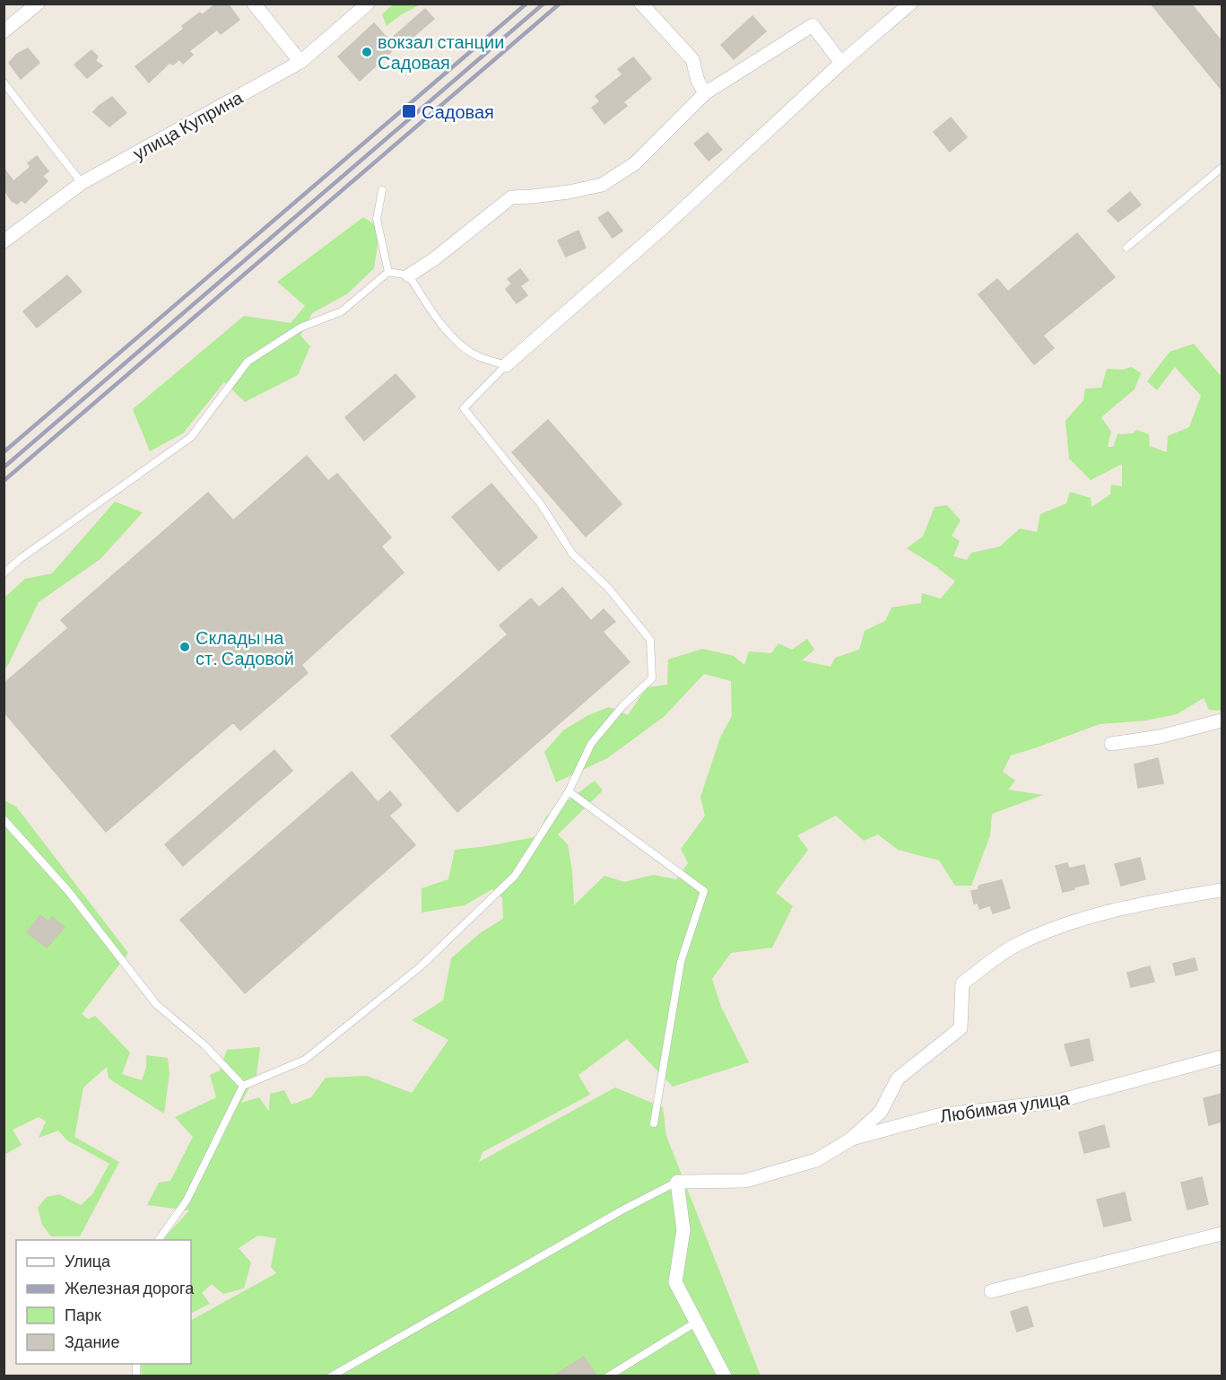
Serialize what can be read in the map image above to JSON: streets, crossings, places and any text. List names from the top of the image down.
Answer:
{
  "streets": {
    "street": ["улица Куприна", "Любимая улица"]
  },
  "places": {
    "other": ["вокзал станции Садовая", "Склады на ст. Садовой"],
    "transit": ["Садовая"]
  },
  "legend": [
    "Улица",
    "Железная дорога",
    "Парк",
    "Здание"
  ]
}
